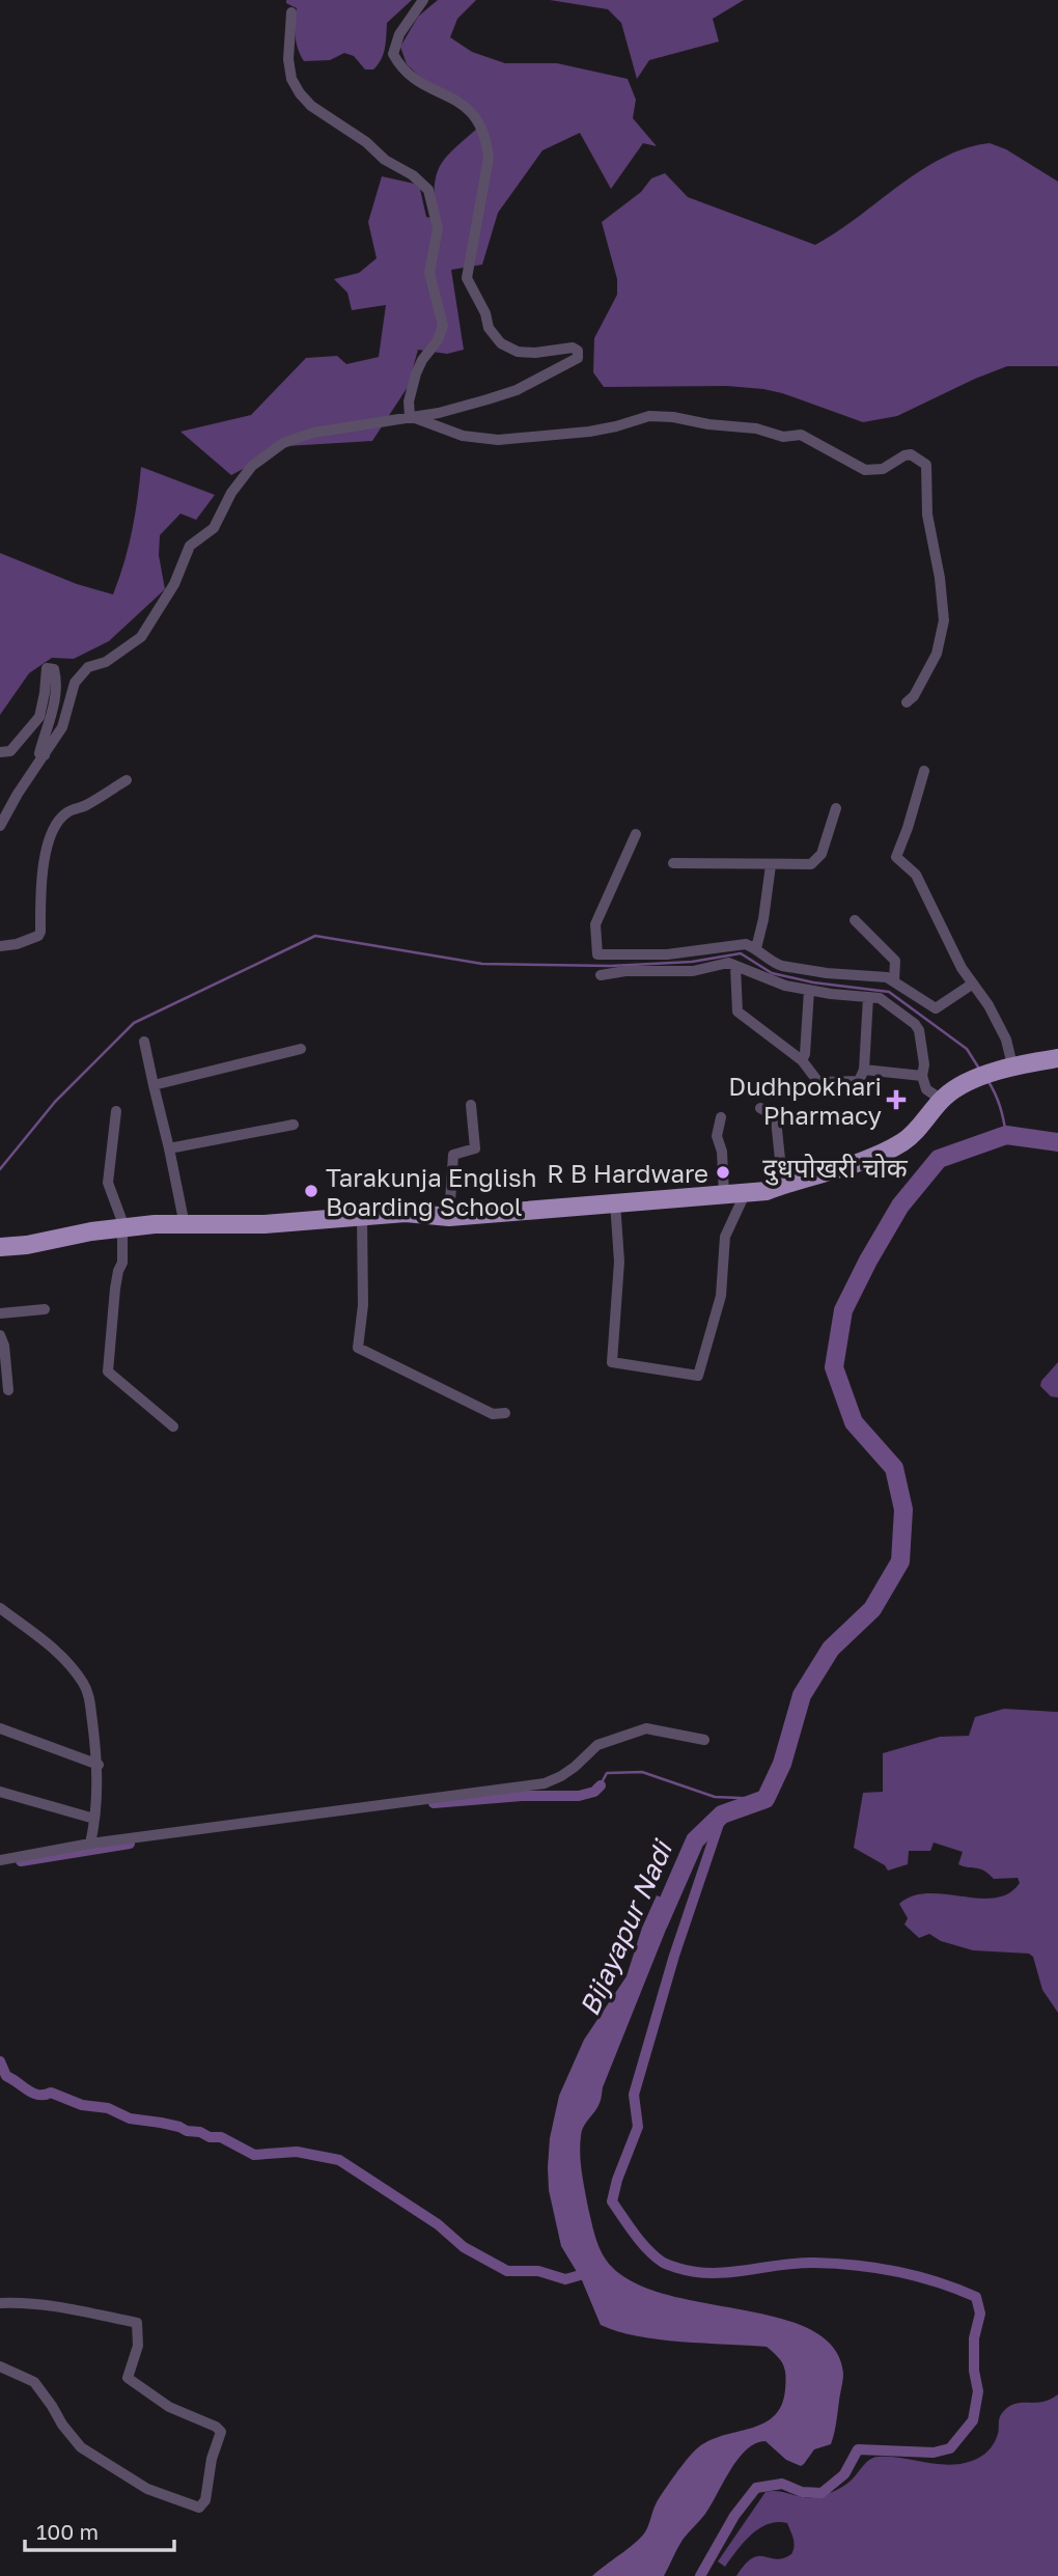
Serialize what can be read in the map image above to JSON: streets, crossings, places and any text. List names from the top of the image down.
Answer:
{
  "districts": ["दुधपोखरी चोक"],
  "water": ["Bijayapur Nadi"],
  "places": {
    "health": ["Dudhpokhari Pharmacy"],
    "other": ["R B Hardware", "Tarakunja English Boarding School"]
  },
  "scale_bar": "100 m"
}
